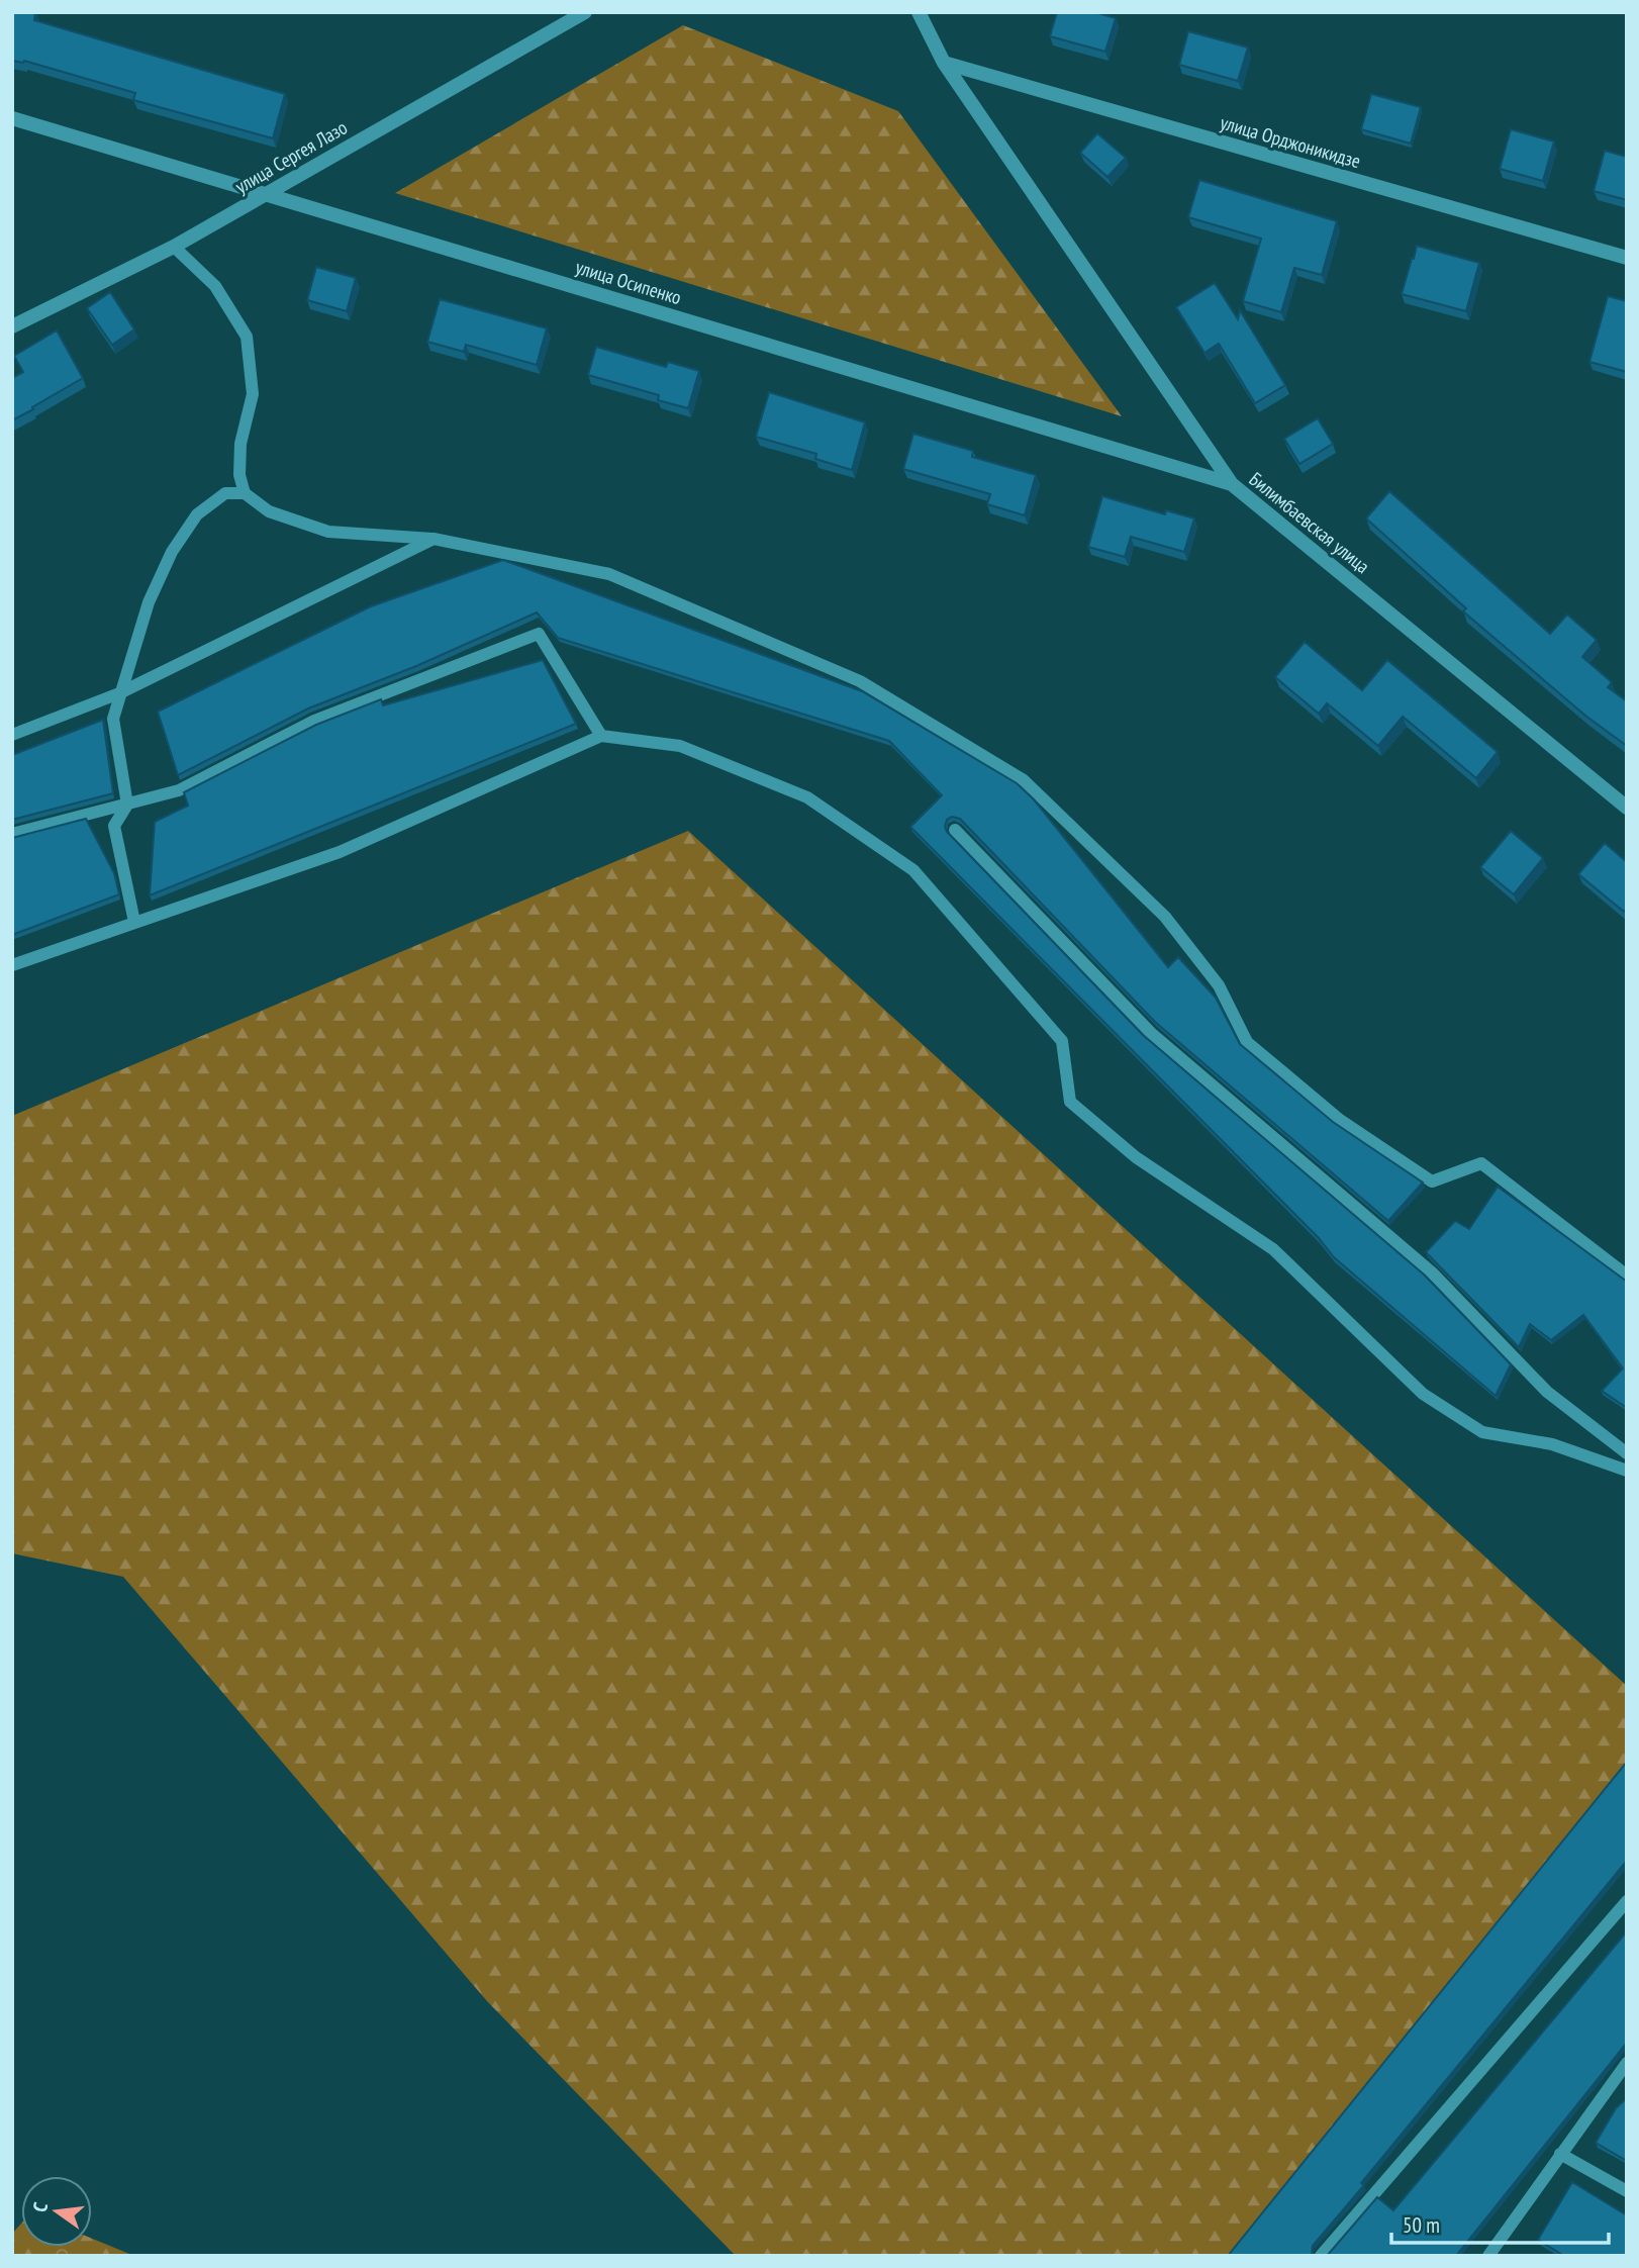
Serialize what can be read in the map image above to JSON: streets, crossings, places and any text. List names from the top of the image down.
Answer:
{
  "streets": {
    "street": [
      "улица Орджоникидзе",
      "улица Сергея Лазо",
      "улица Осипенко",
      "Билимбаевская улица"
    ]
  },
  "crossings": [
    ["улица Орджоникидзе", "Билимбаевская улица"],
    ["улица Сергея Лазо", "улица Осипенко"],
    ["улица Осипенко", "Билимбаевская улица"]
  ],
  "scale_bar": "50 m",
  "north": "left"
}
